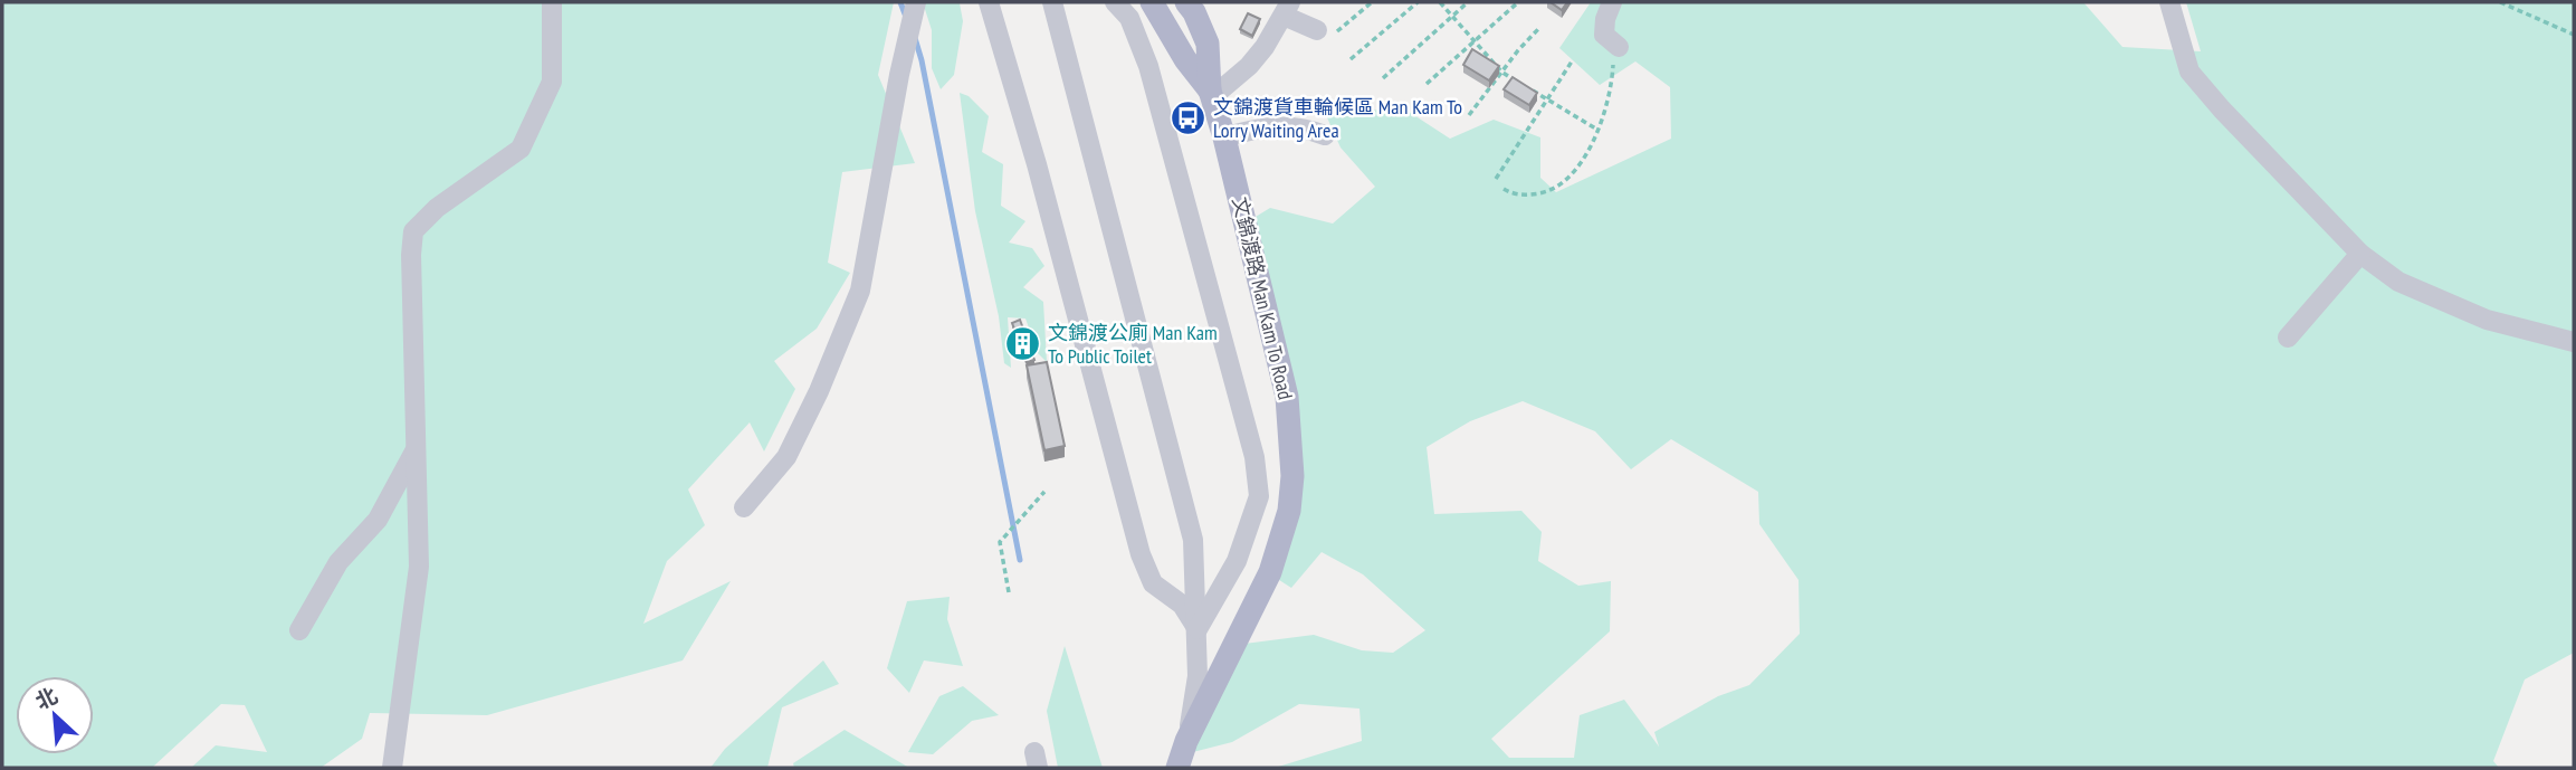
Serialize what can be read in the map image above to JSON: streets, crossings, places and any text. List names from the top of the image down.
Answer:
{
  "streets": {
    "main road": ["文錦渡路 Man Kam To Road"]
  },
  "places": {
    "bus stop": ["文錦渡貨車輪候區 Man Kam To Lorry Waiting Area"],
    "building": ["文錦渡公廁 Man Kam To Public Toilet"]
  },
  "north": "top left"
}
